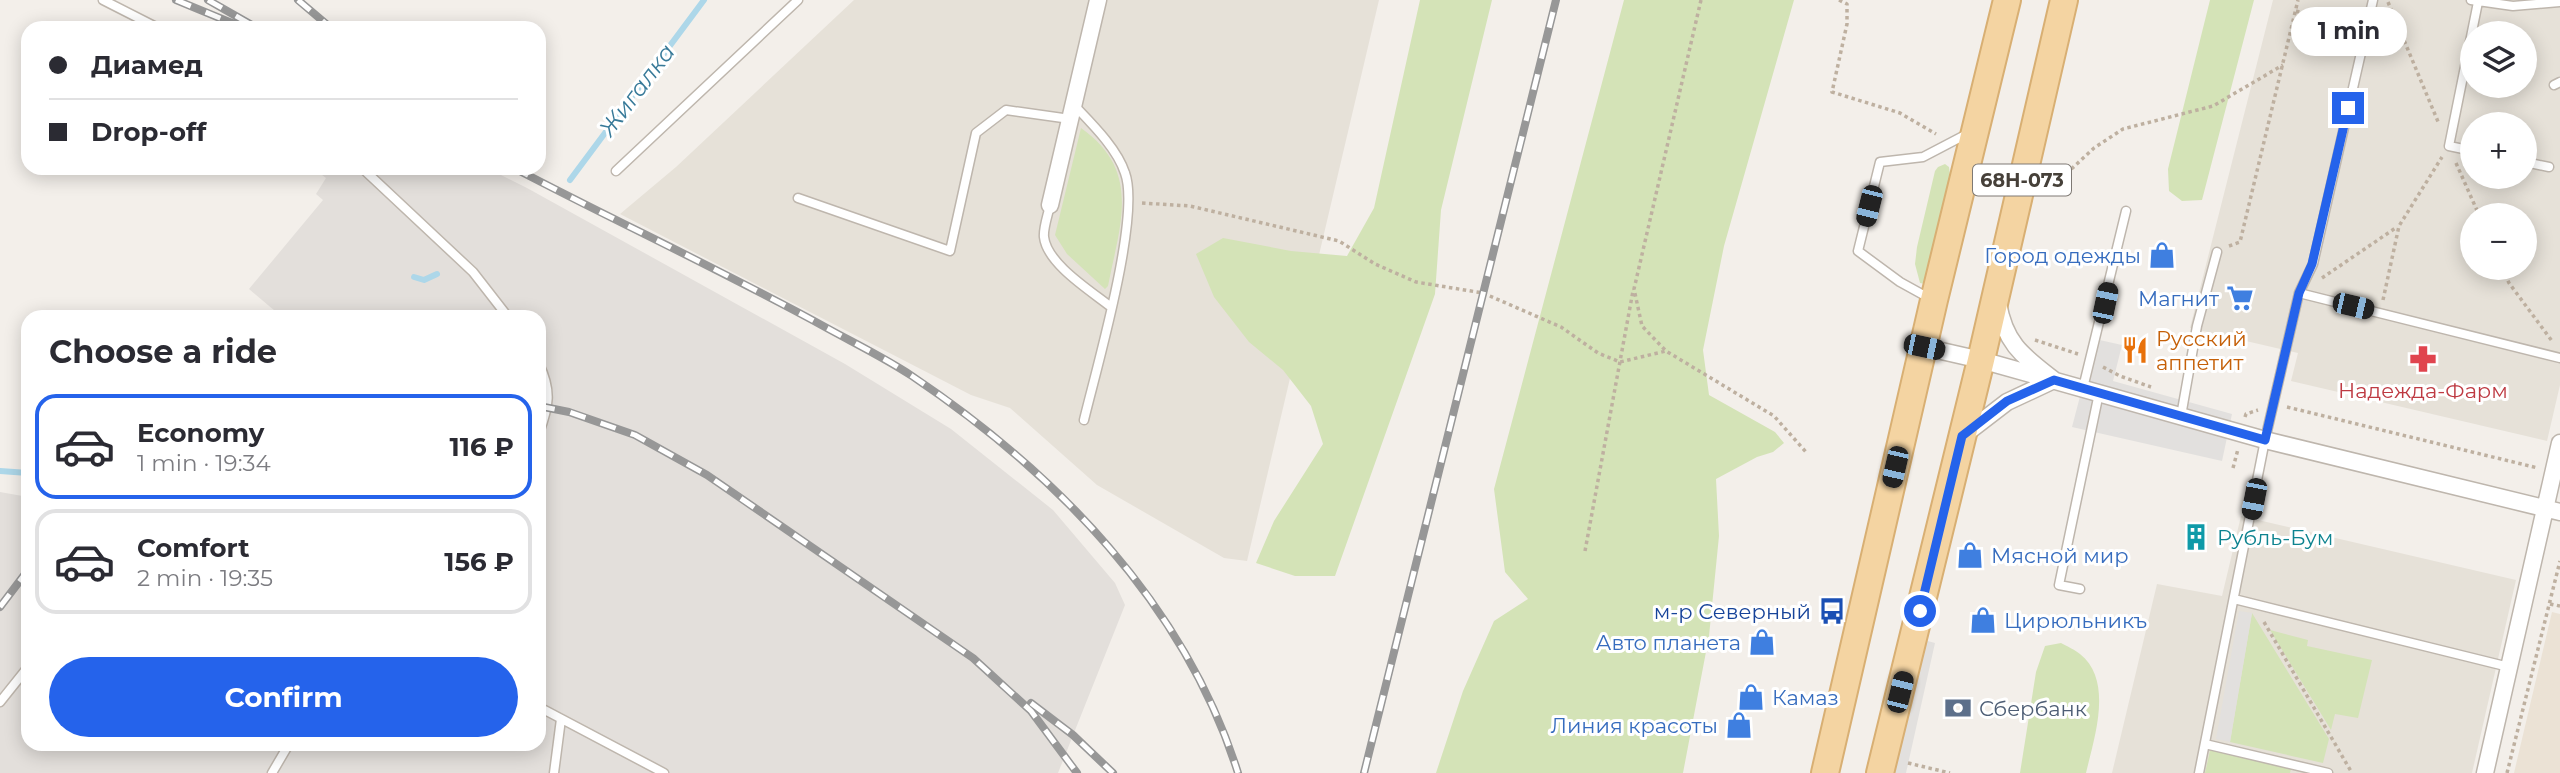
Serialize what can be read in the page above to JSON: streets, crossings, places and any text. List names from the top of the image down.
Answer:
{
  "streets": {
    "main road": ["68Н-073"]
  },
  "water": ["Жигалка"],
  "places": {
    "shop": [
      "Город одежды",
      "Мясной мир",
      "Цирюльникъ",
      "Авто планета",
      "Камаз",
      "Линия красоты"
    ],
    "supermarket": ["Магнит"],
    "restaurant": ["Русский аппетит"],
    "pharmacy": ["Надежда-Фарм"],
    "building": ["Рубль-Бум"],
    "bus stop": ["м-р Северный"],
    "bank": ["Сбербанк"]
  },
  "page": {
    "bubble": "1 min",
    "map_buttons": ["+", "−"],
    "banner": ["Диамед", "Drop-off"],
    "heading": "Choose a ride",
    "list": [
      {
        "name": "Economy",
        "note": "1 min · 19:34",
        "value": "116 ₽"
      },
      {
        "name": "Comfort",
        "note": "2 min · 19:35",
        "value": "156 ₽"
      }
    ],
    "buttons": "Confirm"
  }
}
